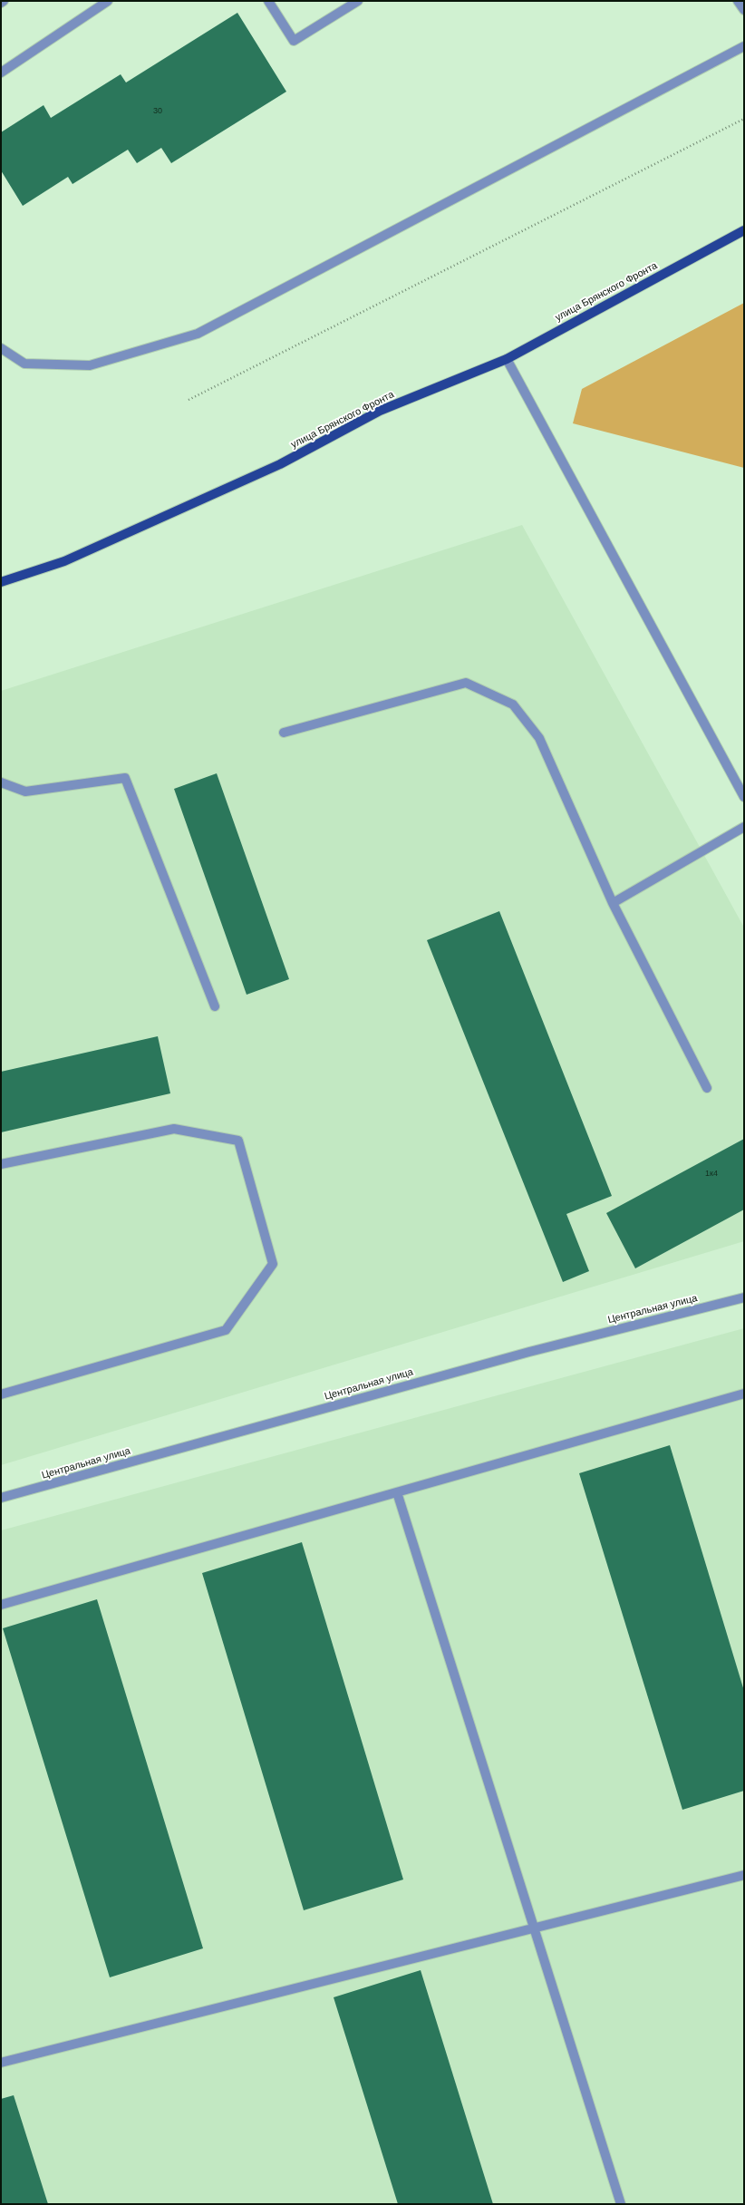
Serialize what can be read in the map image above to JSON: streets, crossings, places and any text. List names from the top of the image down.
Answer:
{
  "streets": {
    "main road": ["улица Брянского Фронта"],
    "street": ["Центральная улица"]
  },
  "house_numbers": ["30", "1к4"]
}
